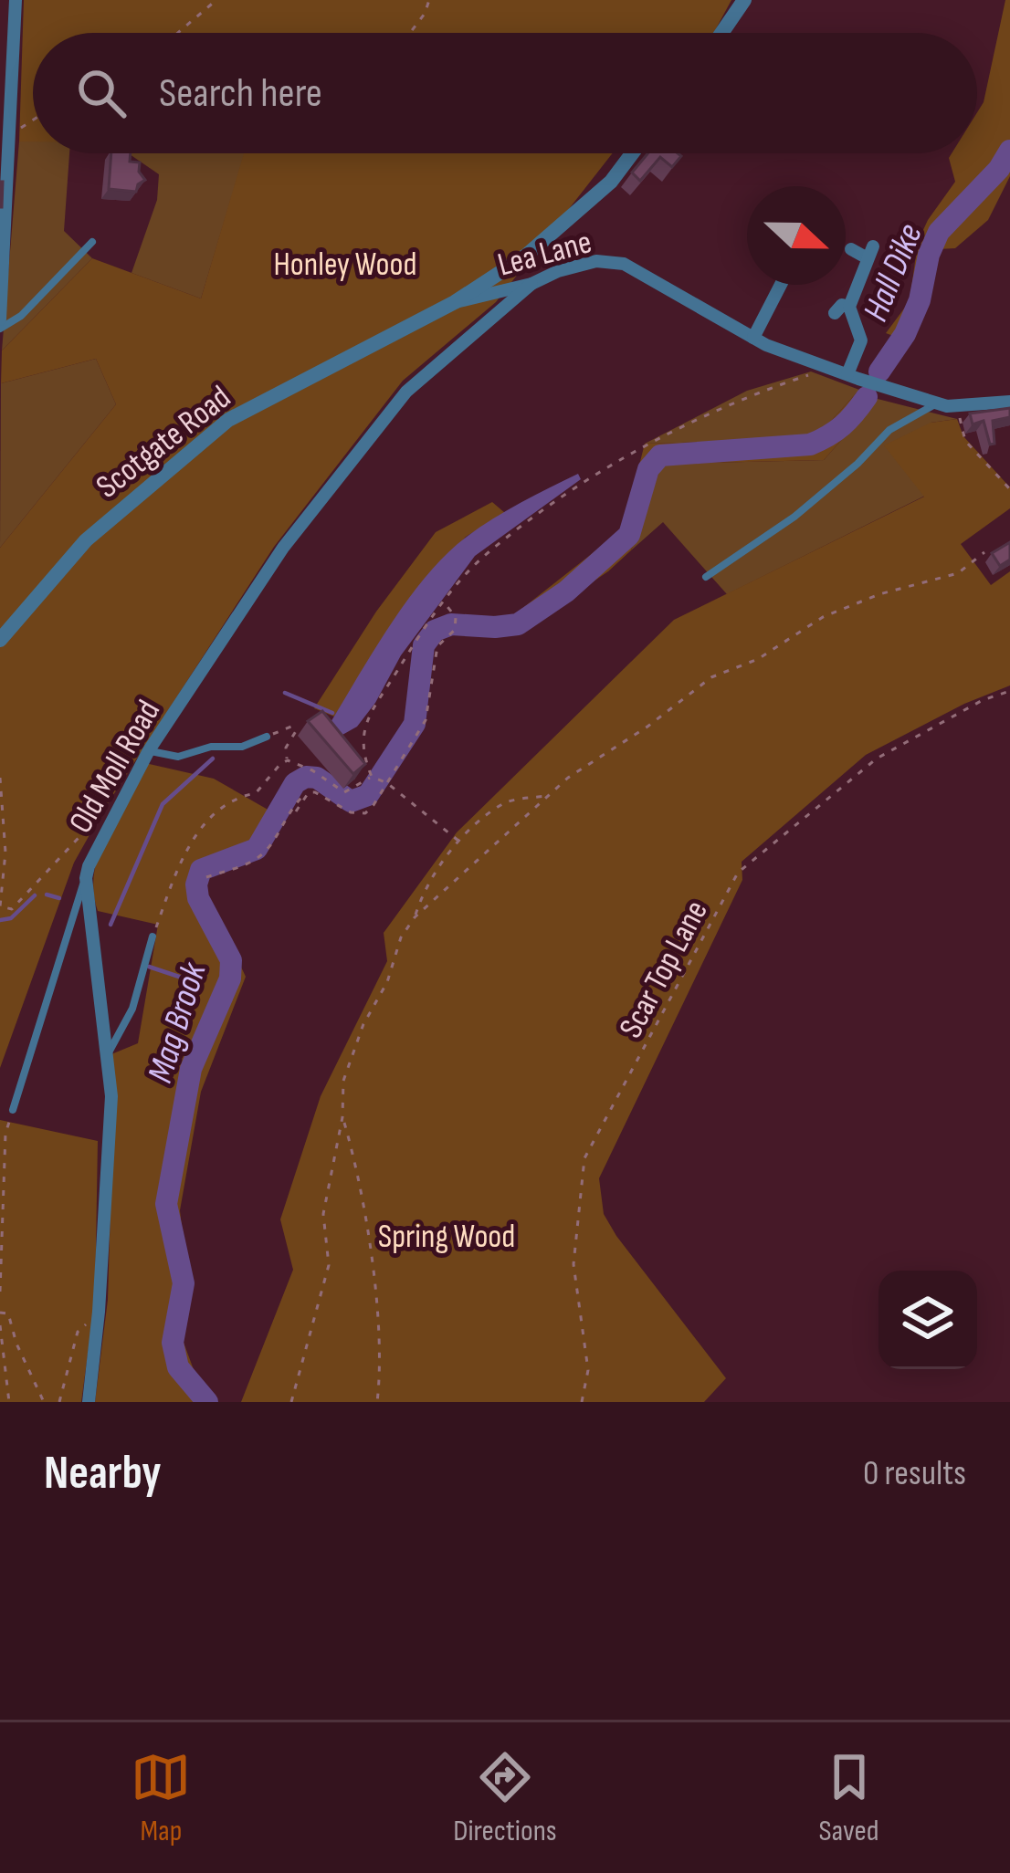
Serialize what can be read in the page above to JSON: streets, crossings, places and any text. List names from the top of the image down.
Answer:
{
  "streets": {
    "street": ["Lea Lane", "Scotgate Road", "Old Moll Road"],
    "path": ["Scar Top Lane"]
  },
  "crossings": [
    ["Lea Lane", "Scotgate Road"],
    ["Lea Lane", "Old Moll Road"]
  ],
  "water": ["Hall Dike", "Mag Brook"],
  "parks": ["Honley Wood", "Spring Wood"],
  "north": "right",
  "page": {
    "search": "Search here",
    "heading": ["Nearby", "0 results"],
    "nav": ["Map", "Directions", "Saved"]
  }
}
